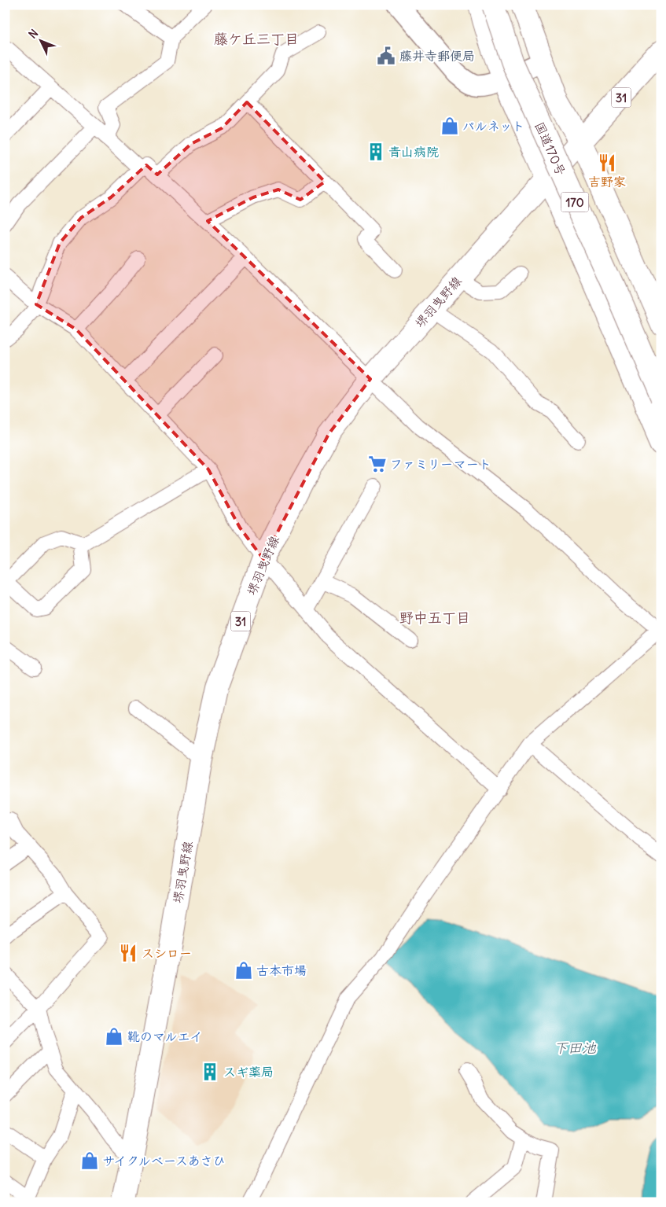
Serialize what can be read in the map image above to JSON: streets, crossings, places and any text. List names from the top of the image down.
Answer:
{
  "streets": {
    "main road": [
      "31",
      "国道170号",
      "170",
      "堺羽曳野線"
    ]
  },
  "districts": ["藤ケ丘三丁目", "野中五丁目"],
  "water": ["下田池"],
  "places": {
    "public building": ["藤井寺郵便局"],
    "shop": [
      "パルネット",
      "古本市場",
      "靴のマルエイ",
      "サイクルベースあさひ"
    ],
    "building": ["青山病院", "スギ薬局"],
    "restaurant": ["吉野家", "スシロー"],
    "supermarket": ["ファミリーマート"]
  },
  "north": "top left"
}
